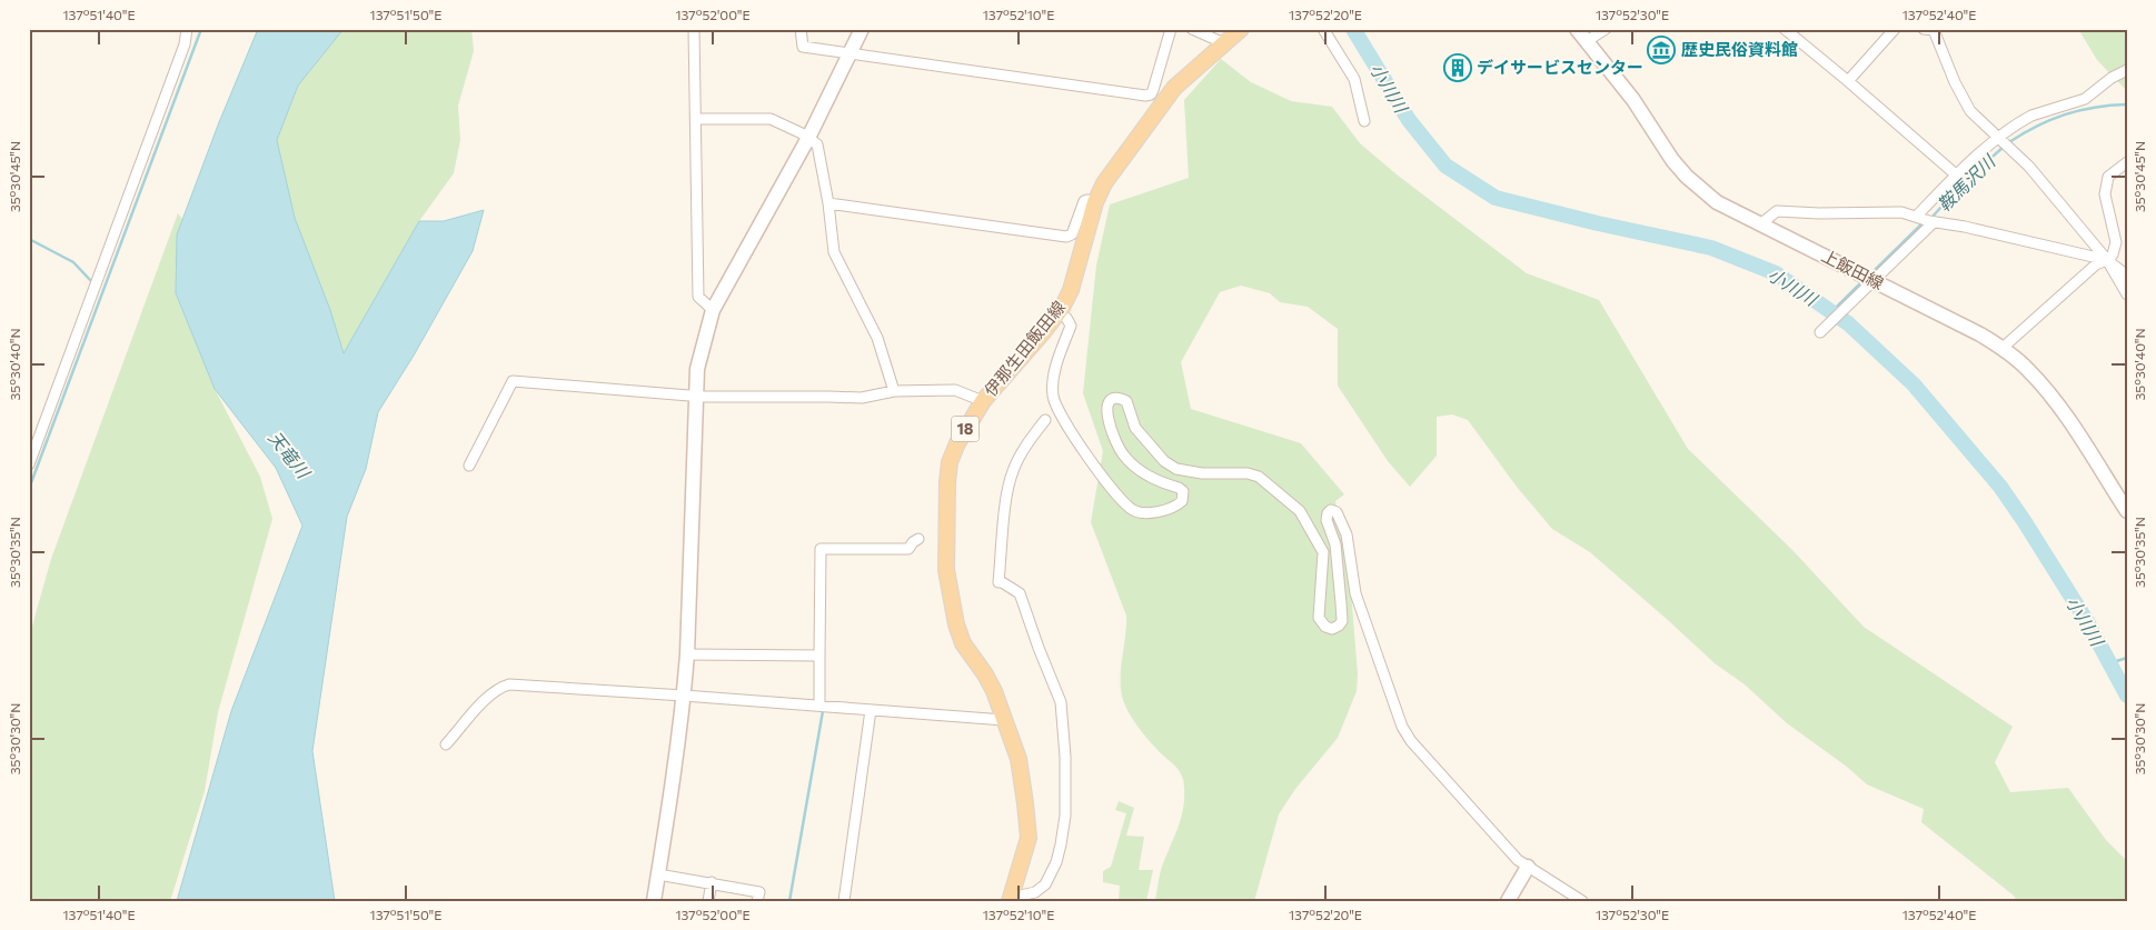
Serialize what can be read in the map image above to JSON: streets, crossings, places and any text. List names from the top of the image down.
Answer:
{
  "streets": {
    "main road": ["伊那生田飯田線", "18"],
    "street": ["上飯田線"]
  },
  "water": ["小川川", "鞍馬沢川", "天竜川"],
  "places": {
    "museum": ["歴史民俗資料館"],
    "building": ["デイサービスセンター"]
  },
  "coordinates": [
    "137°51'40\"E",
    "137°51'50\"E",
    "137°52'00\"E",
    "137°52'10\"E",
    "137°52'20\"E",
    "137°52'30\"E",
    "137°52'40\"E",
    "35°30'45\"N",
    "35°30'40\"N",
    "35°30'35\"N",
    "35°30'30\"N"
  ]
}
